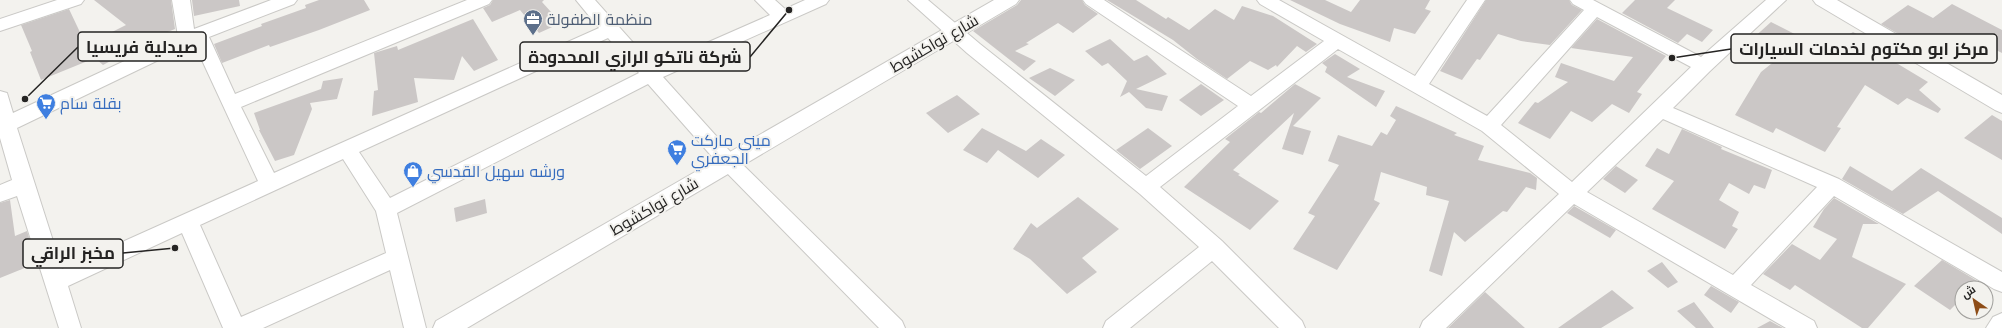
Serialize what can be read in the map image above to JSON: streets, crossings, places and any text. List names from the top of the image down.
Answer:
{
  "streets": {
    "street": ["شارع نواكشوط"]
  },
  "places": {
    "other": [
      "شركة ناتكو الرازي المحدودة",
      "مركز ابو مكتوم لخدمات السيارات",
      "صيدلية فريسيا",
      "مخبز الراقي"
    ],
    "office": ["منظمة الطفولة"],
    "supermarket": ["بقلة سام", "ميني ماركت الجعفري"],
    "shop": ["ورشه سهيل القدسي"]
  },
  "north": "top left"
}
